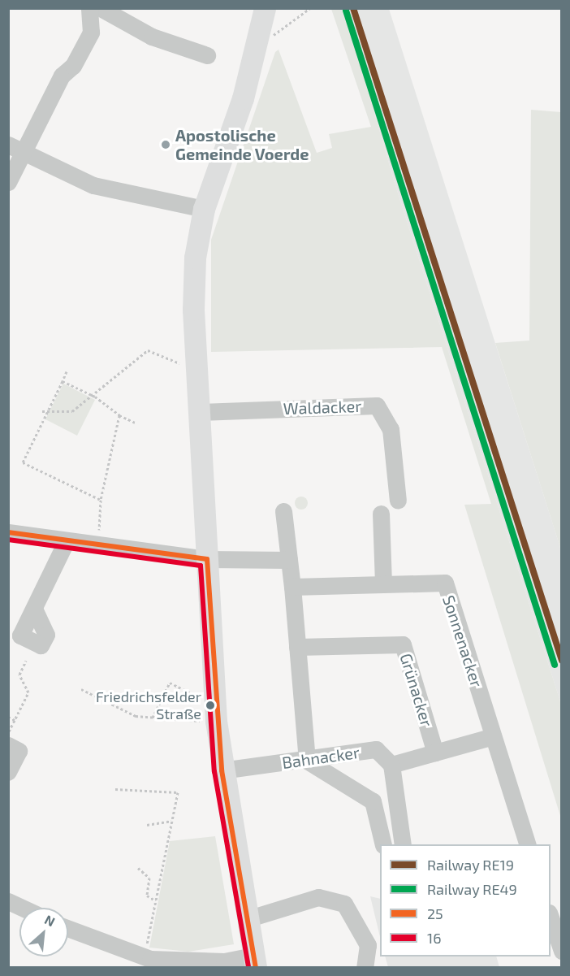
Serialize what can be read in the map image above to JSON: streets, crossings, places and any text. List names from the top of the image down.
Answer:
{
  "streets": {
    "street": [
      "Waldacker",
      "Sonnenacker",
      "Grünacker",
      "Bahnacker"
    ]
  },
  "places": ["Apostolische Gemeinde Voerde", "Friedrichsfelder Straße"],
  "lines": [
    "rail line RE19",
    "rail line RE49",
    "transit line 25",
    "transit line 16"
  ],
  "legend": [
    "Railway RE19",
    "Railway RE49",
    "25",
    "16"
  ],
  "north": "top right"
}
